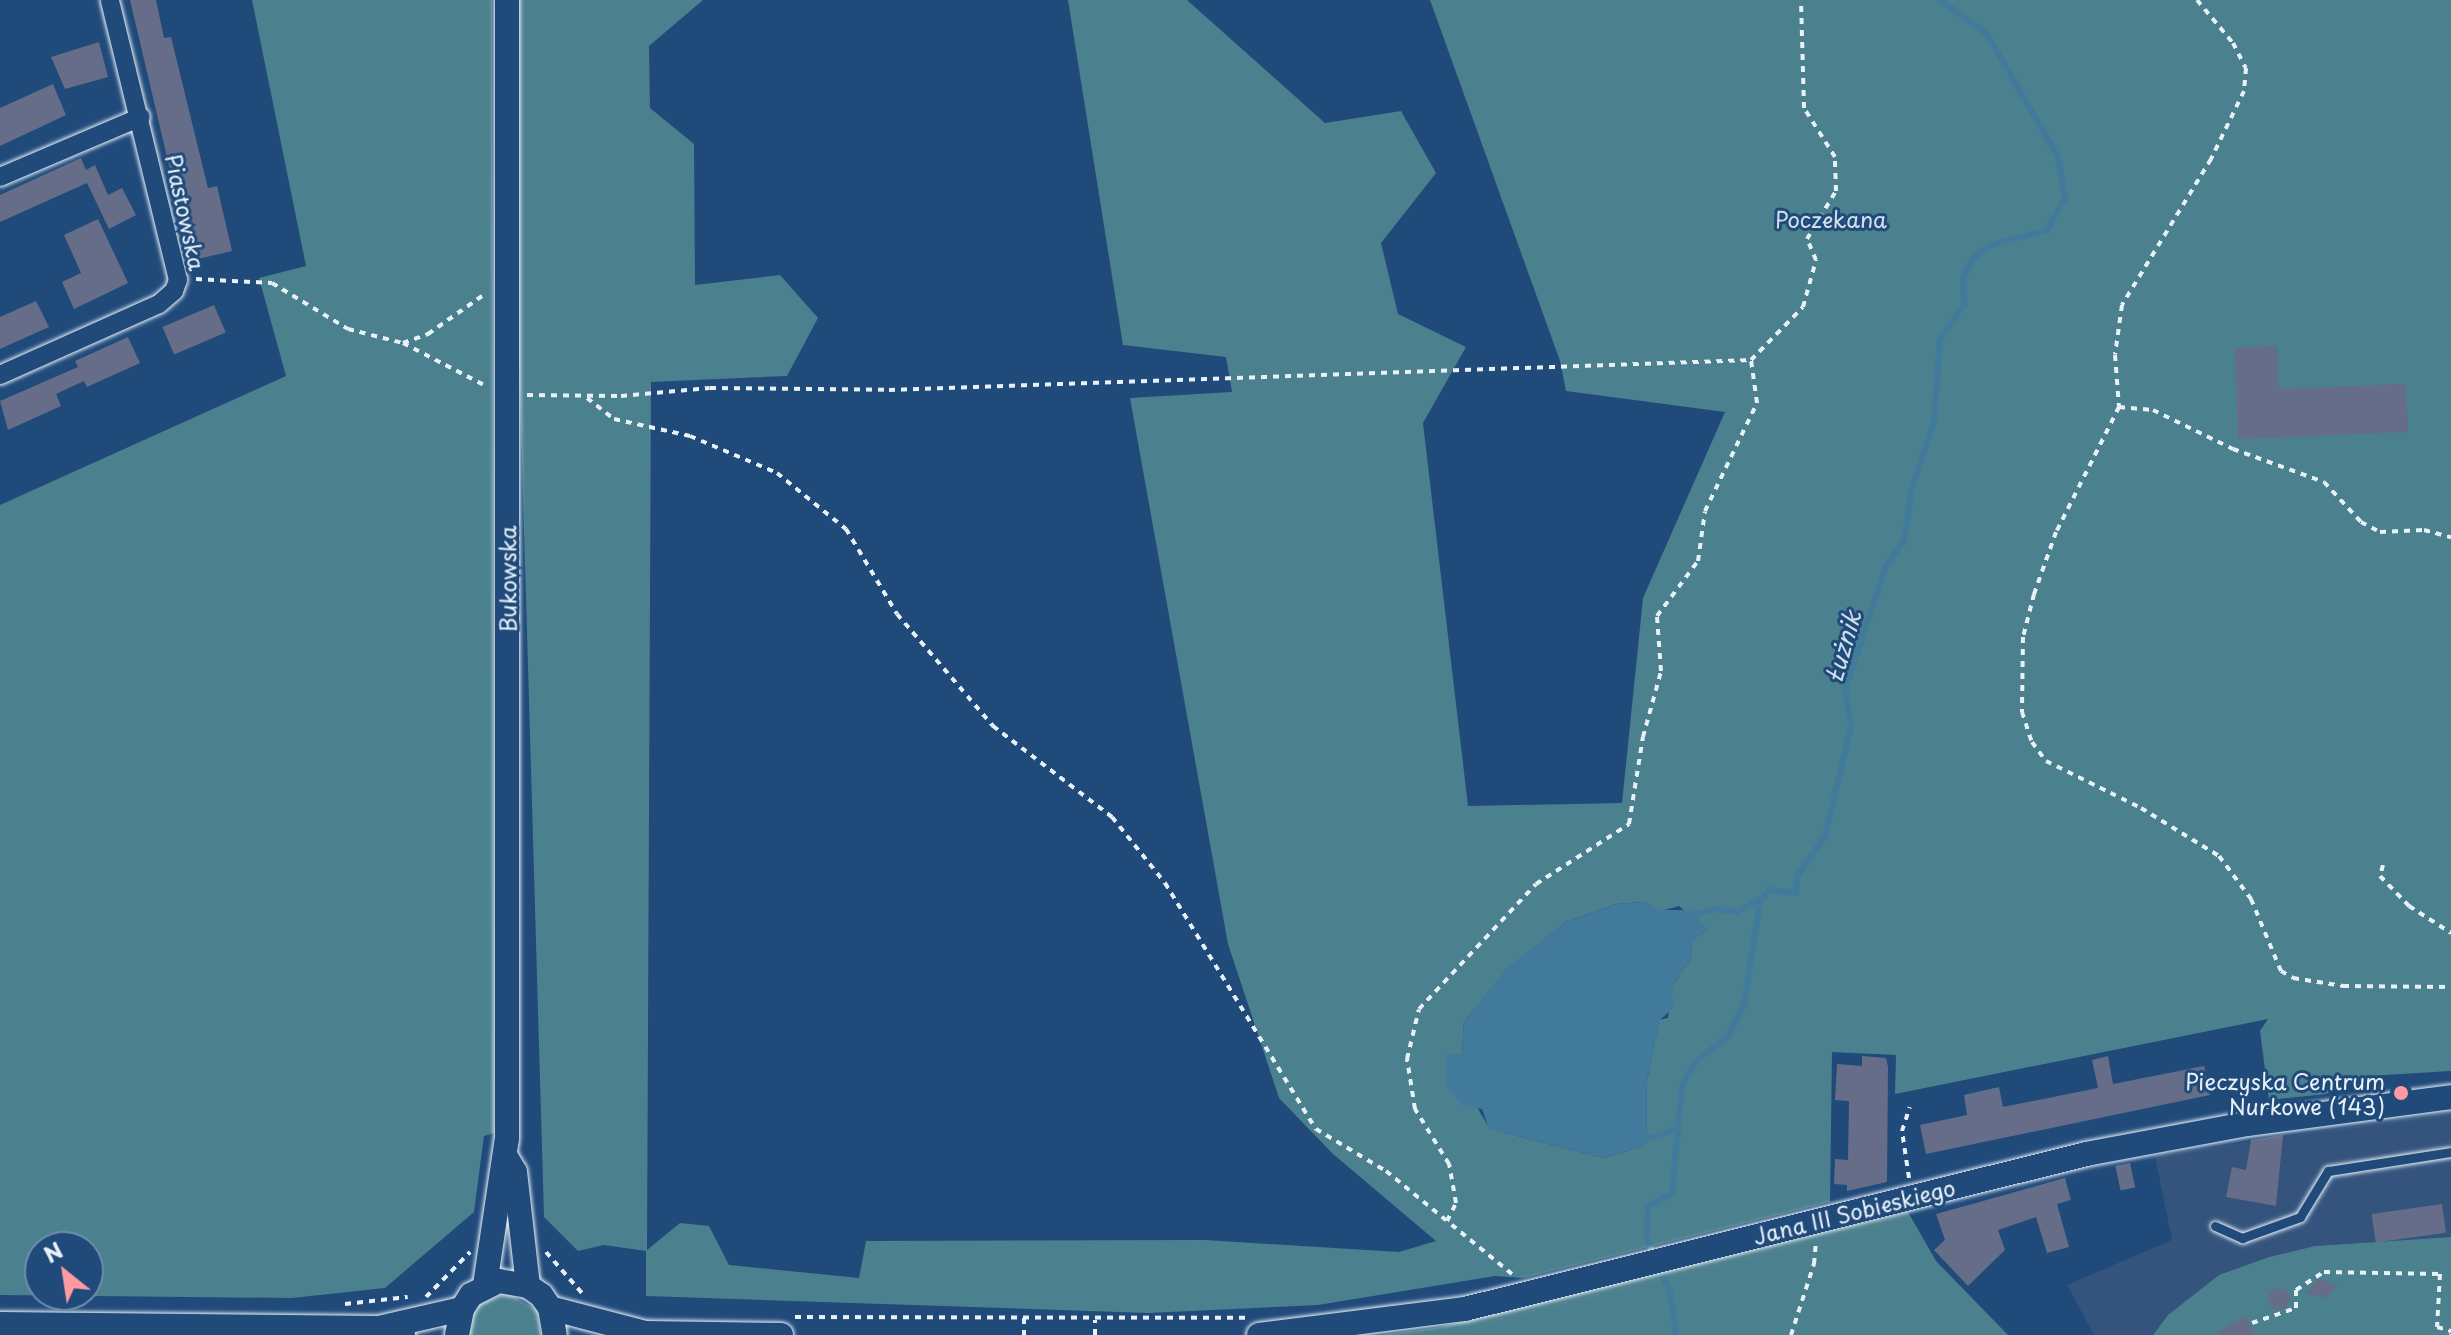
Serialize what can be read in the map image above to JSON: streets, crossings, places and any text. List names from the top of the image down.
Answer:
{
  "streets": {
    "street": ["Piastowska", "Bukowska", "Jana III Sobieskiego"]
  },
  "water": ["Łużnik"],
  "parks": ["Poczekana"],
  "places": ["Pieczyska Centrum Nurkowe (143)"],
  "north": "top left"
}
